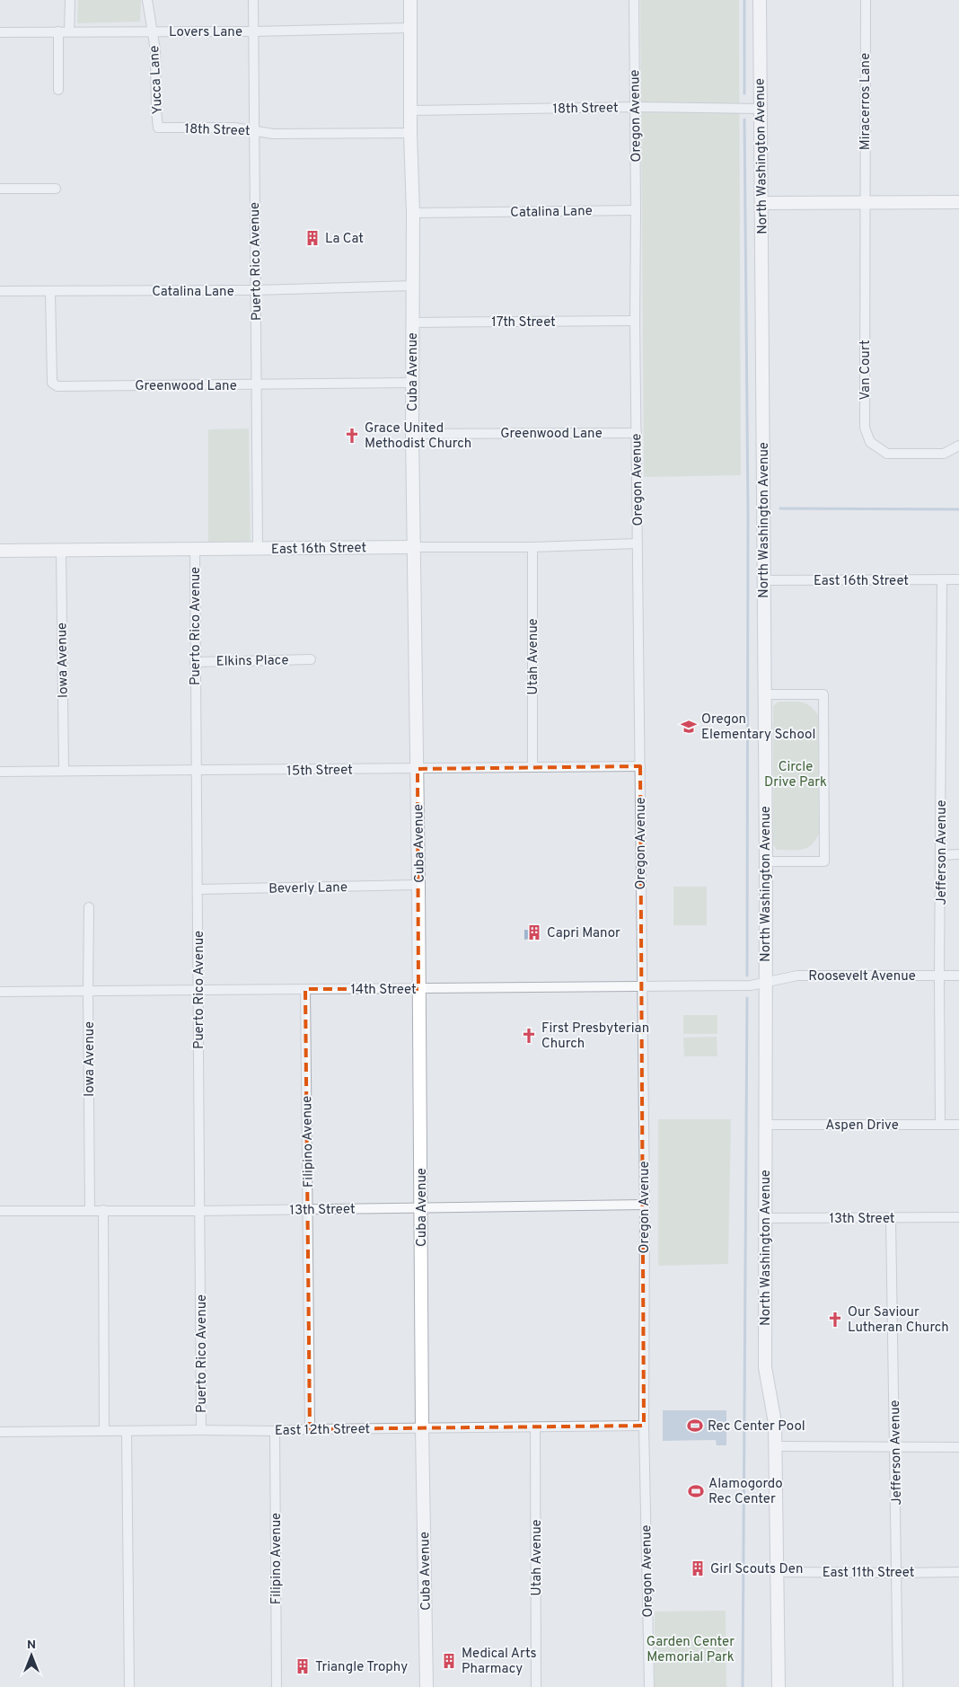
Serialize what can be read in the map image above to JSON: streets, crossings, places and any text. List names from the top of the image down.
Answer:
{
  "streets": {
    "street": [
      "Lovers Lane",
      "Yucca Lane",
      "Miracerros Lane",
      "18th Street",
      "Oregon Avenue",
      "North Washington Avenue",
      "Catalina Lane",
      "Puerto Rico Avenue",
      "17th Street",
      "Van Court",
      "Cuba Avenue",
      "Greenwood Lane",
      "East 16th Street",
      "Utah Avenue",
      "Iowa Avenue",
      "Elkins Place",
      "15th Street",
      "Jefferson Avenue",
      "Beverly Lane",
      "Roosevelt Avenue",
      "14th Street",
      "Aspen Drive",
      "Filipino Avenue",
      "13th Street",
      "East 12th Street",
      "East 11th Street"
    ]
  },
  "crossings": [
    ["Lovers Lane", "Yucca Lane"],
    ["Lovers Lane", "Puerto Rico Avenue"],
    ["Lovers Lane", "Cuba Avenue"],
    ["Yucca Lane", "18th Street"],
    ["Miracerros Lane", "Van Court"],
    ["18th Street", "Oregon Avenue"],
    ["18th Street", "North Washington Avenue"],
    ["18th Street", "Puerto Rico Avenue"],
    ["18th Street", "Cuba Avenue"],
    ["Oregon Avenue", "Catalina Lane"],
    ["Oregon Avenue", "17th Street"],
    ["Oregon Avenue", "Greenwood Lane"],
    ["Oregon Avenue", "East 16th Street"],
    ["Oregon Avenue", "15th Street"],
    ["Oregon Avenue", "14th Street"],
    ["Oregon Avenue", "13th Street"],
    ["Oregon Avenue", "East 12th Street"],
    ["North Washington Avenue", "East 16th Street"],
    ["North Washington Avenue", "Roosevelt Avenue"],
    ["North Washington Avenue", "14th Street"],
    ["North Washington Avenue", "Aspen Drive"],
    ["North Washington Avenue", "13th Street"],
    ["North Washington Avenue", "East 11th Street"],
    ["Catalina Lane", "Puerto Rico Avenue"],
    ["Catalina Lane", "Cuba Avenue"],
    ["Catalina Lane", "Greenwood Lane"],
    ["Puerto Rico Avenue", "Greenwood Lane"],
    ["Puerto Rico Avenue", "East 16th Street"],
    ["Puerto Rico Avenue", "Elkins Place"],
    ["Puerto Rico Avenue", "15th Street"],
    ["Puerto Rico Avenue", "Beverly Lane"],
    ["Puerto Rico Avenue", "14th Street"],
    ["Puerto Rico Avenue", "13th Street"],
    ["Puerto Rico Avenue", "East 12th Street"],
    ["17th Street", "Cuba Avenue"],
    ["Cuba Avenue", "Greenwood Lane"],
    ["Cuba Avenue", "East 16th Street"],
    ["Cuba Avenue", "15th Street"],
    ["Cuba Avenue", "Beverly Lane"],
    ["Cuba Avenue", "14th Street"],
    ["Cuba Avenue", "13th Street"],
    ["Cuba Avenue", "East 12th Street"],
    ["East 16th Street", "Utah Avenue"],
    ["East 16th Street", "Iowa Avenue"],
    ["East 16th Street", "Jefferson Avenue"],
    ["Utah Avenue", "15th Street"],
    ["Utah Avenue", "East 12th Street"],
    ["Iowa Avenue", "15th Street"],
    ["Iowa Avenue", "14th Street"],
    ["Iowa Avenue", "13th Street"],
    ["Jefferson Avenue", "Roosevelt Avenue"],
    ["Jefferson Avenue", "Aspen Drive"],
    ["Jefferson Avenue", "13th Street"],
    ["Jefferson Avenue", "East 11th Street"],
    ["Roosevelt Avenue", "14th Street"],
    ["14th Street", "Filipino Avenue"],
    ["Filipino Avenue", "13th Street"],
    ["Filipino Avenue", "East 12th Street"]
  ],
  "parks": ["Circle Drive Park", "Garden Center Memorial Park"],
  "places": {
    "building": [
      "La Cat",
      "Capri Manor",
      "Girl Scouts Den",
      "Medical Arts Pharmacy",
      "Triangle Trophy"
    ],
    "church": ["Grace United Methodist Church", "First Presbyterian Church", "Our Saviour Lutheran Church"],
    "school or university": ["Oregon Elementary School"],
    "sports": ["Rec Center Pool", "Alamogordo Rec Center"]
  },
  "north": "top"
}
